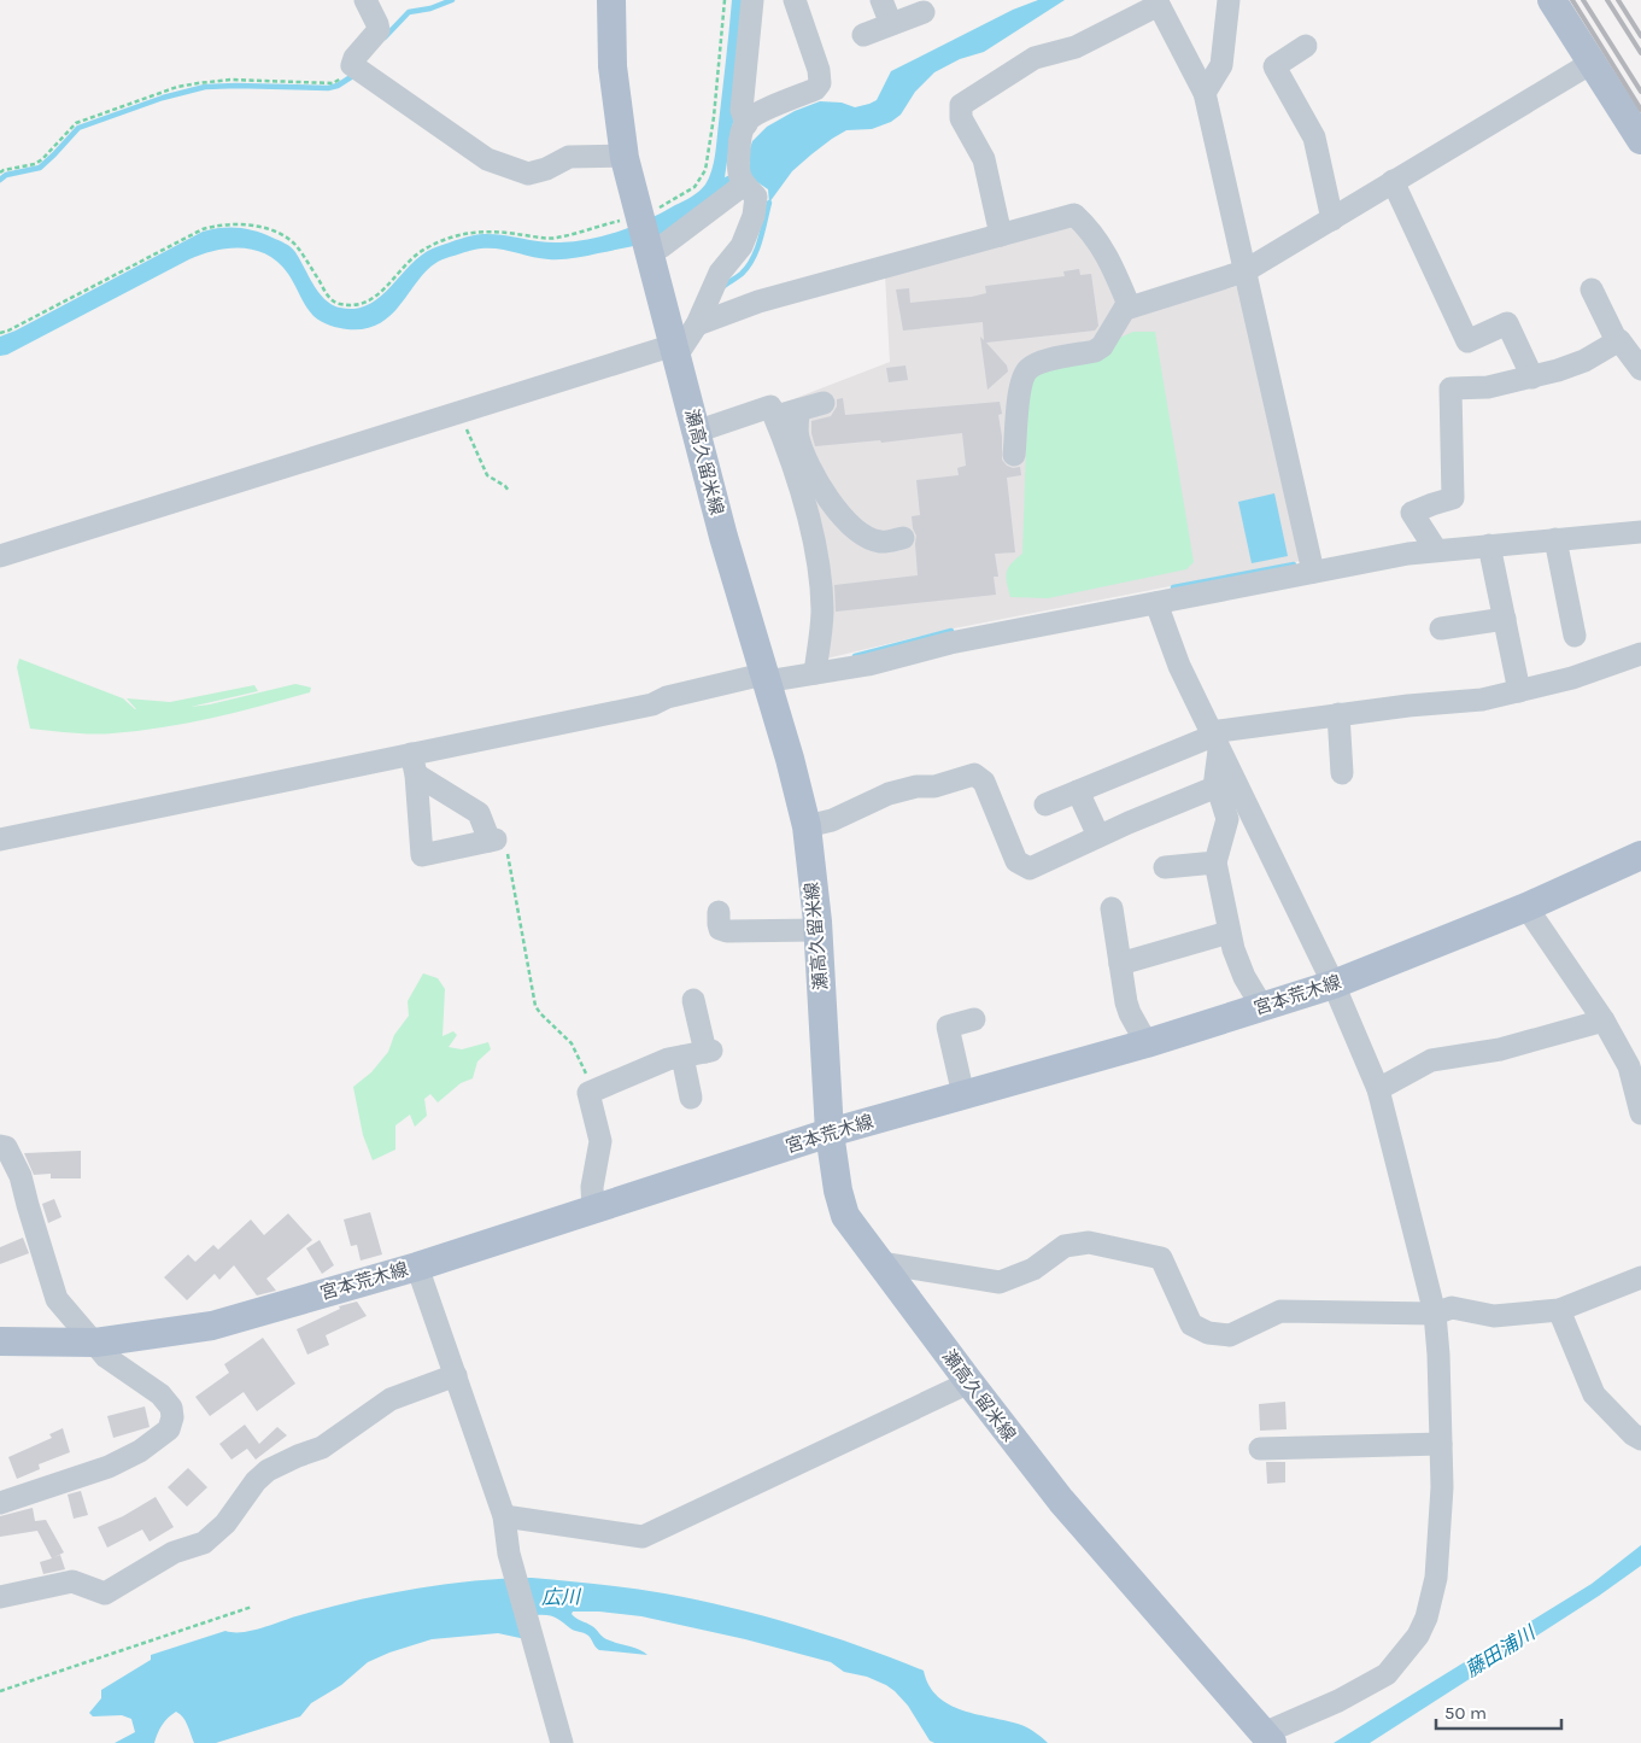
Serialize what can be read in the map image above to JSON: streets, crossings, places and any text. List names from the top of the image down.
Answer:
{
  "streets": {
    "main road": ["瀬高久留米線", "宮本荒木線"]
  },
  "crossings": [
    ["瀬高久留米線", "宮本荒木線"]
  ],
  "water": ["広川", "藤田浦川"],
  "scale_bar": "50 m"
}
